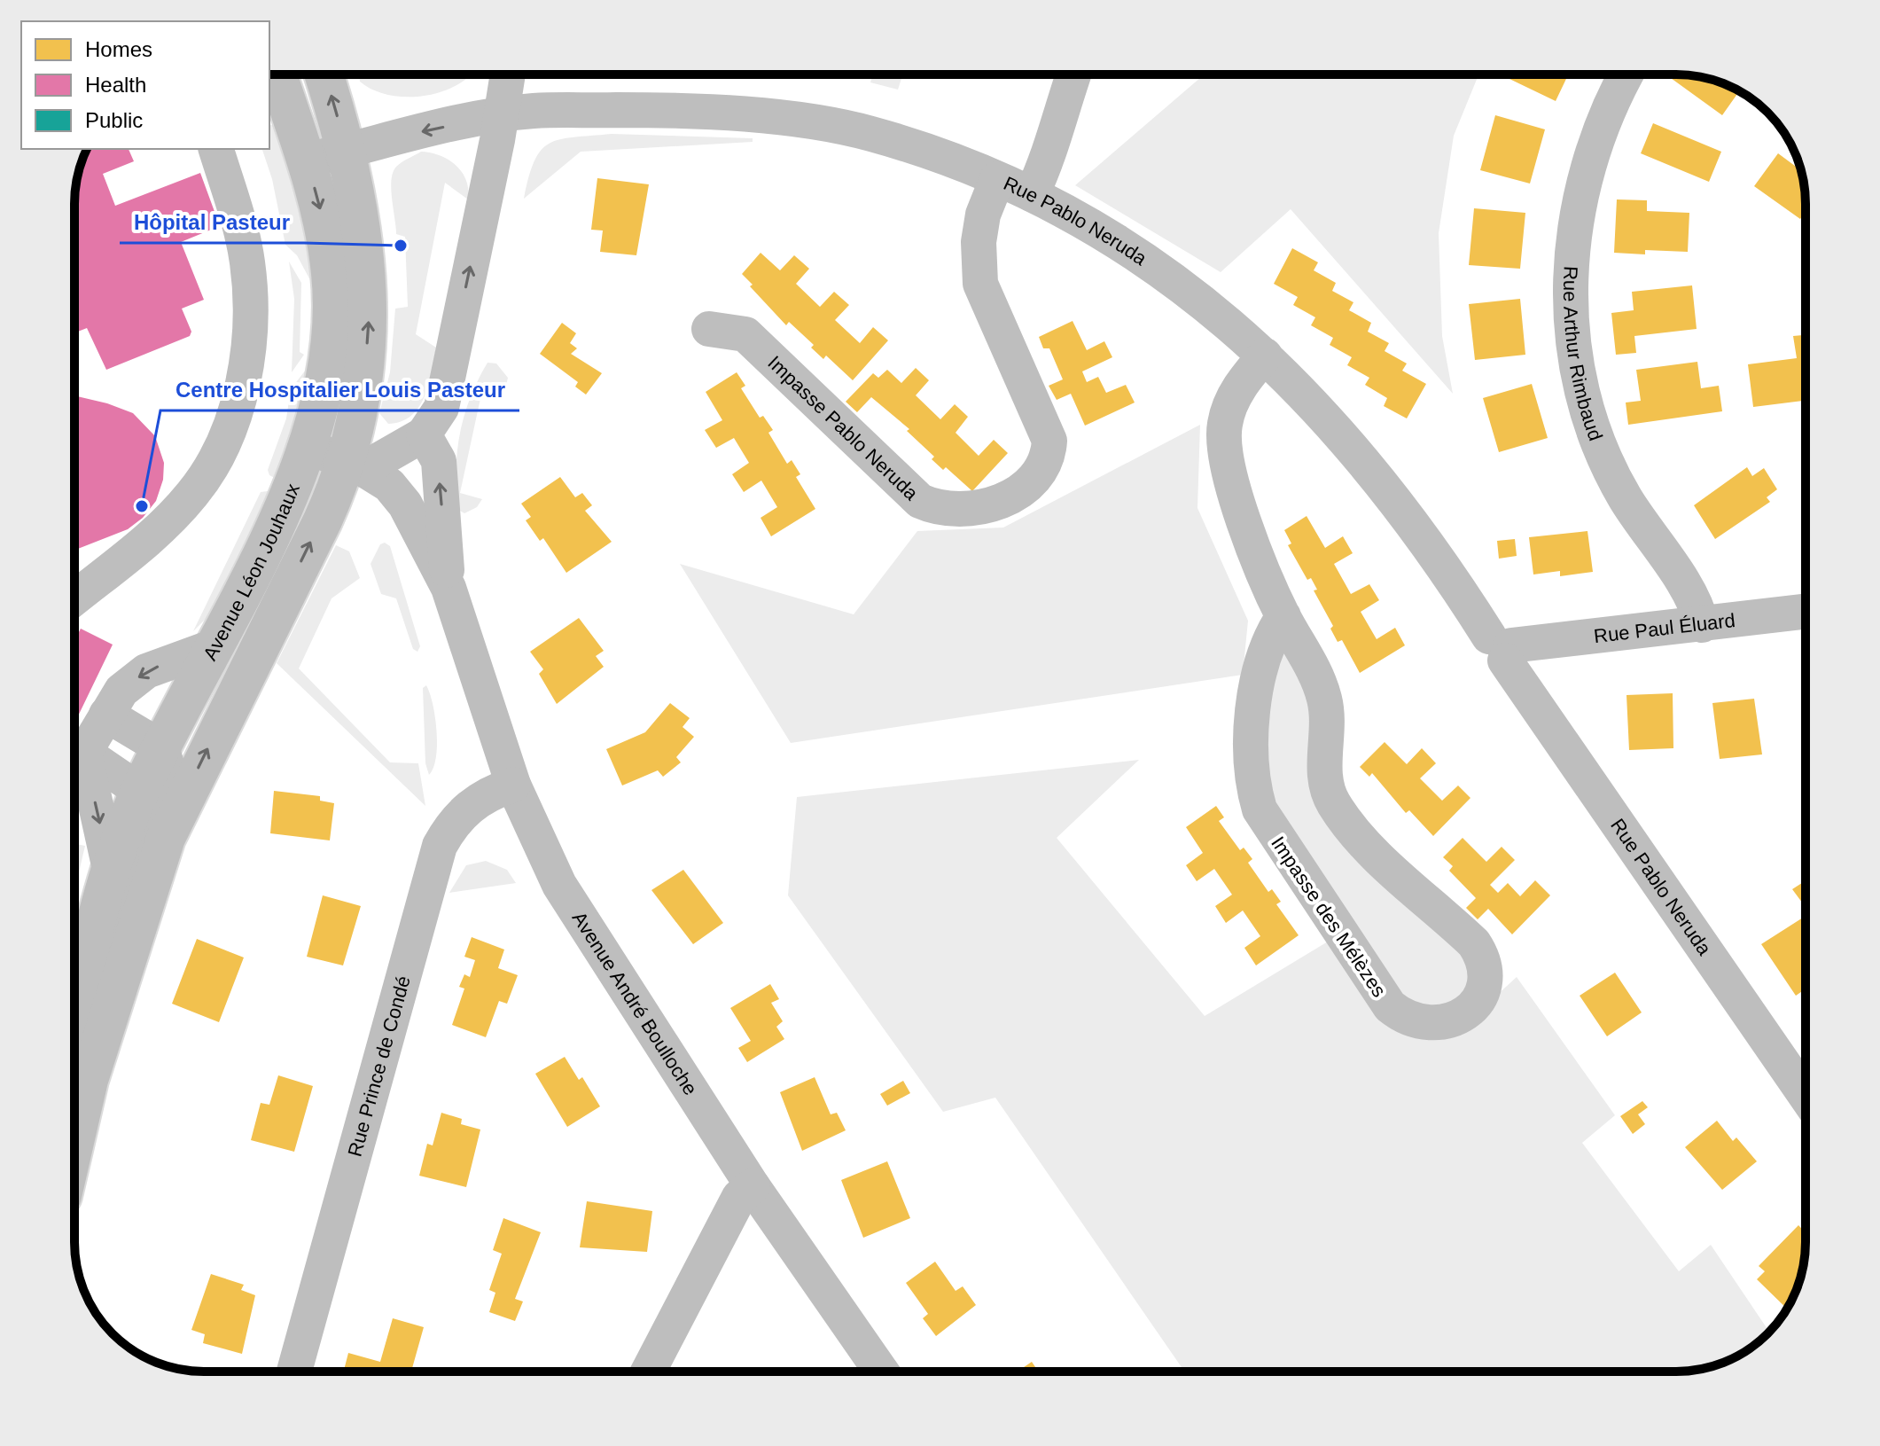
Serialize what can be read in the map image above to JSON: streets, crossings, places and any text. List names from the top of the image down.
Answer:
{
  "streets": {
    "main road": ["Avenue Léon Jouhaux"],
    "street": [
      "Rue Pablo Neruda",
      "Rue Arthur Rimbaud",
      "Impasse Pablo Neruda",
      "Rue Paul Éluard",
      "Impasse des Mélèzes",
      "Avenue André Boulloche",
      "Rue Prince de Condé"
    ]
  },
  "crossings": [
    ["Rue Pablo Neruda", "Impasse Pablo Neruda"],
    ["Rue Pablo Neruda", "Avenue Léon Jouhaux"],
    ["Rue Pablo Neruda", "Rue Paul Éluard"],
    ["Rue Pablo Neruda", "Impasse des Mélèzes"],
    ["Rue Arthur Rimbaud", "Rue Paul Éluard"],
    ["Avenue André Boulloche", "Rue Prince de Condé"]
  ],
  "places": ["Hôpital Pasteur", "Centre Hospitalier Louis Pasteur"],
  "legend": ["Homes", "Health", "Public"]
}
